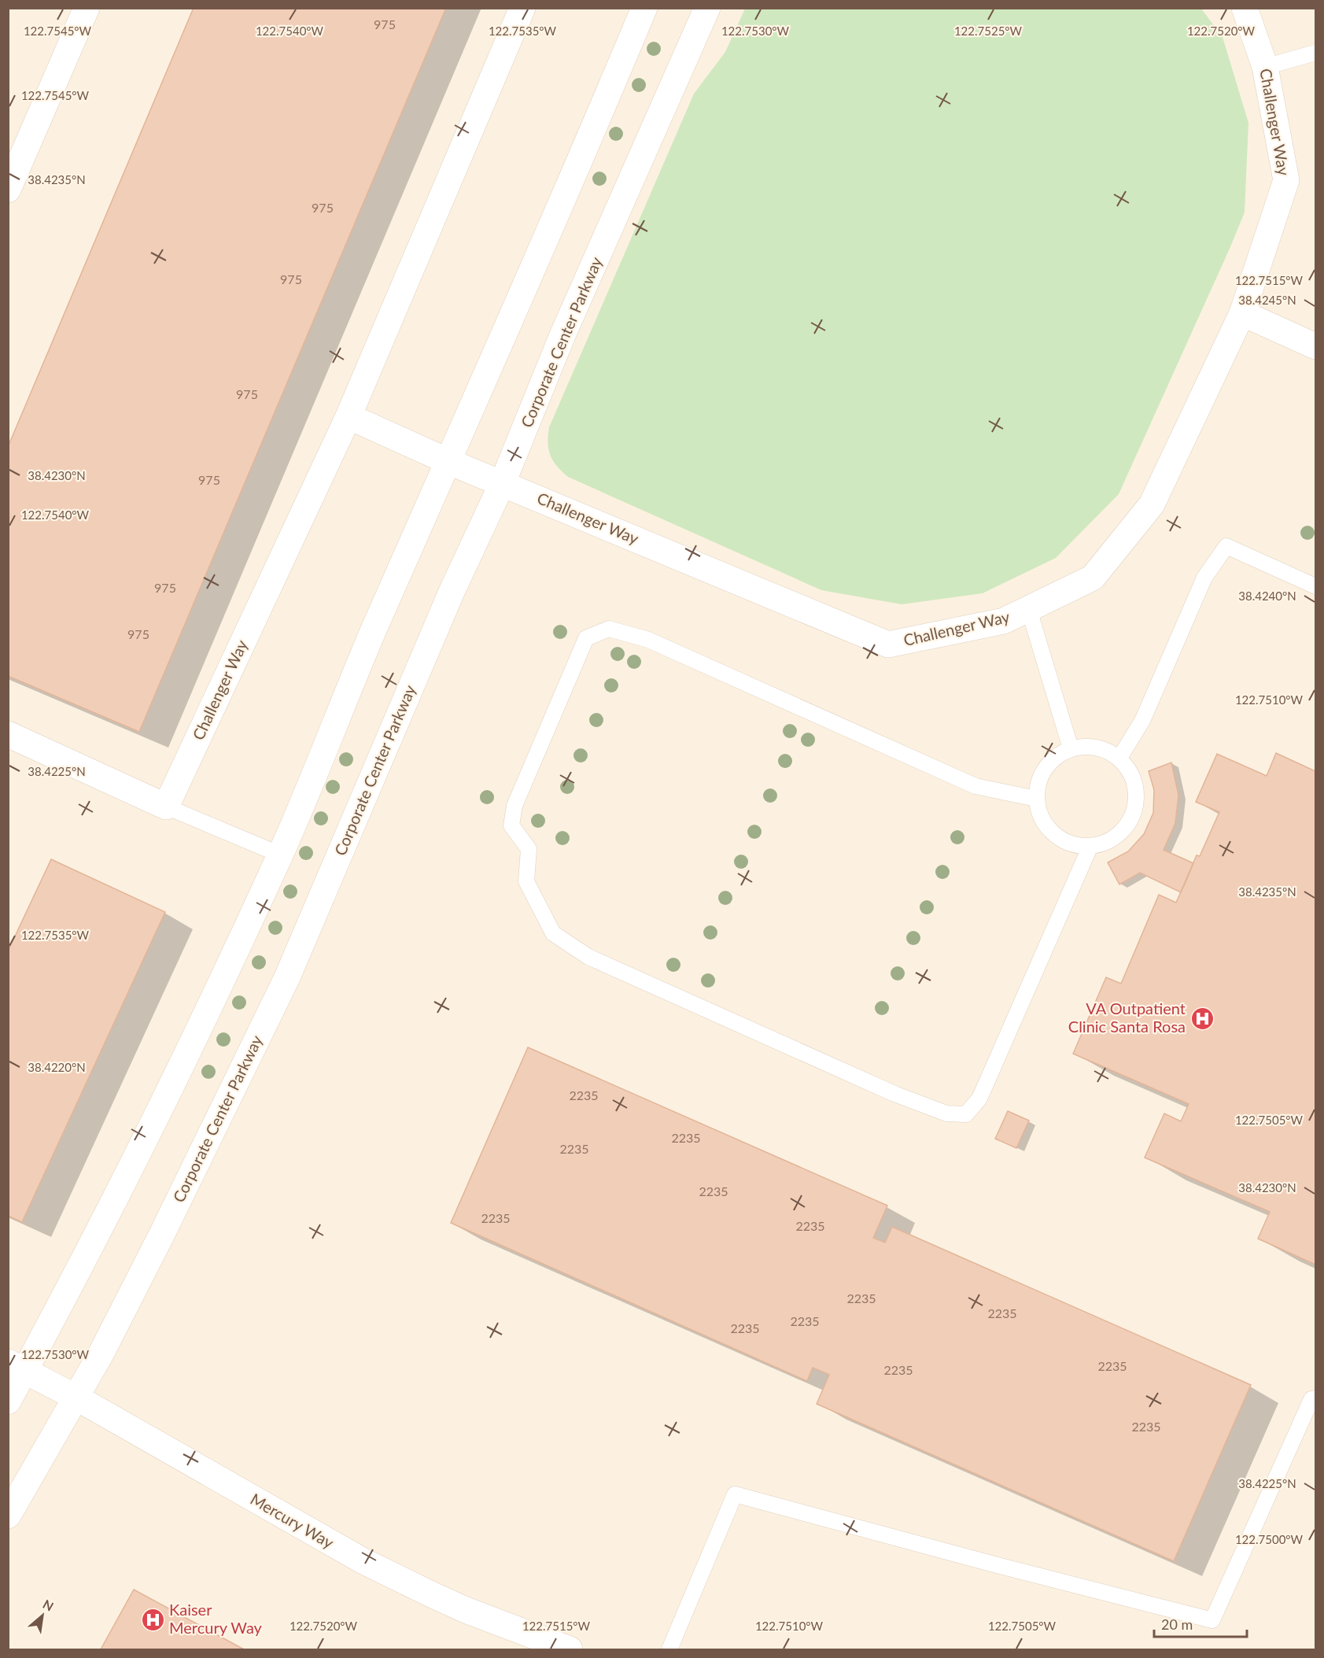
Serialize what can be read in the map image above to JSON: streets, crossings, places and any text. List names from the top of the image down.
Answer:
{
  "streets": {
    "street": ["Challenger Way", "Corporate Center Parkway", "Mercury Way"]
  },
  "crossings": [
    ["Challenger Way", "Corporate Center Parkway"],
    ["Corporate Center Parkway", "Mercury Way"]
  ],
  "places": {
    "hospital": ["VA Outpatient Clinic Santa Rosa", "Kaiser Mercury Way"]
  },
  "house_numbers": [
    "975",
    "975",
    "975",
    "975",
    "975",
    "975",
    "975",
    "2235",
    "2235",
    "2235",
    "2235",
    "2235",
    "2235",
    "2235",
    "2235",
    "2235",
    "2235",
    "2235",
    "2235",
    "2235"
  ],
  "scale_bar": "20 m",
  "north": "top right",
  "coordinates": [
    "122.7545°W",
    "122.7540°W",
    "122.7535°W",
    "122.7530°W",
    "122.7525°W",
    "122.7520°W",
    "38.4235°N",
    "122.7515°W",
    "38.4245°N",
    "38.4230°N",
    "38.4240°N",
    "122.7510°W",
    "38.4225°N",
    "38.4220°N",
    "122.7505°W",
    "122.7500°W"
  ]
}
